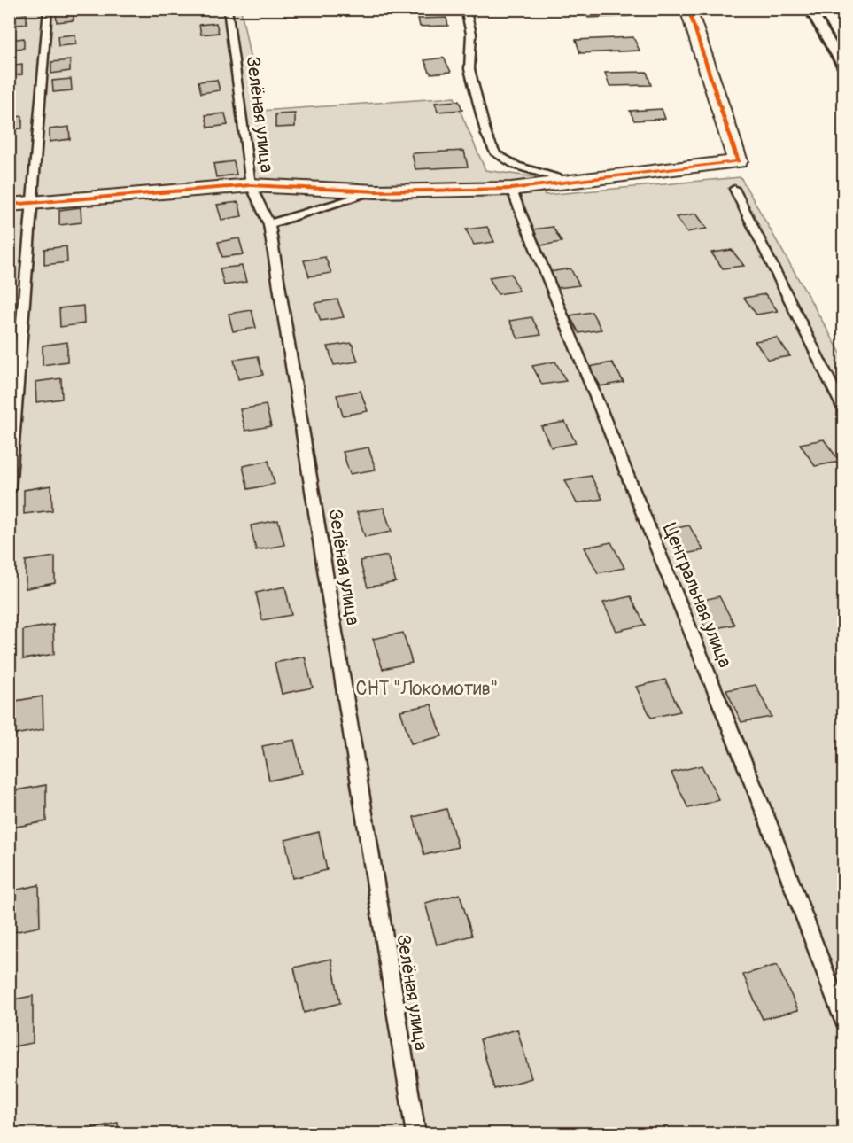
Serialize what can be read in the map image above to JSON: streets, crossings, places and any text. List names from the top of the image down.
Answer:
{
  "streets": {
    "lane": ["Зелёная улица", "Центральная улица"]
  },
  "parks": ["СНТ \"Локомотив\""]
}
